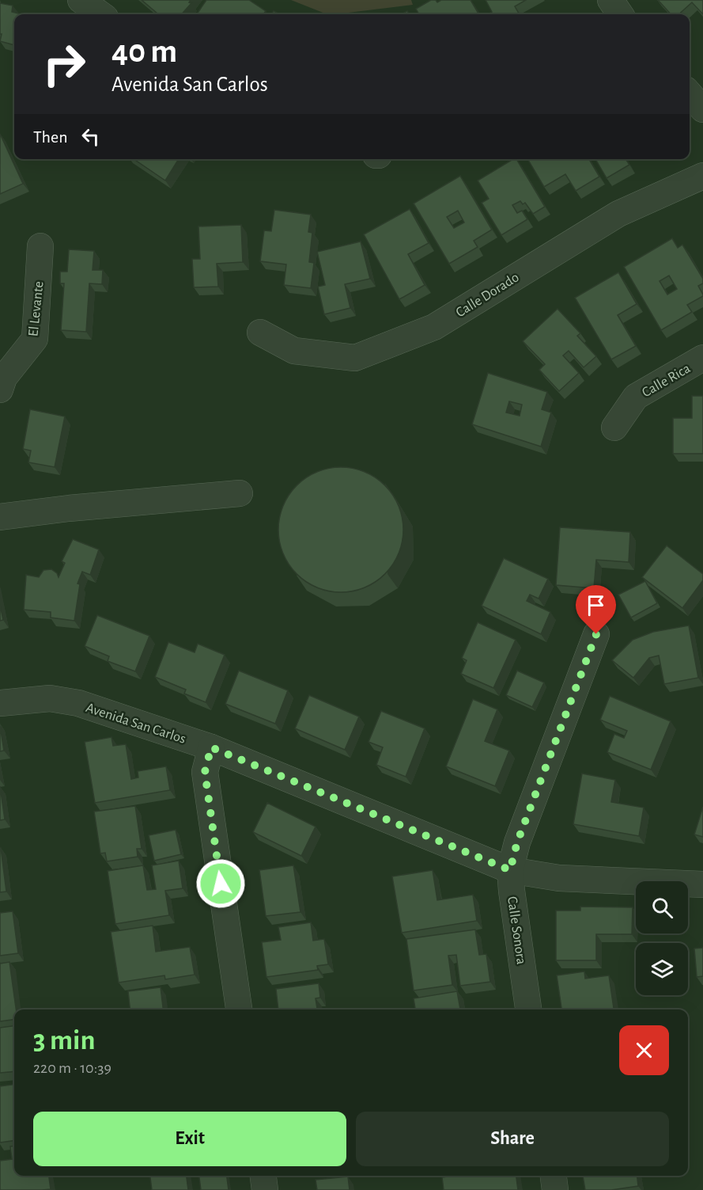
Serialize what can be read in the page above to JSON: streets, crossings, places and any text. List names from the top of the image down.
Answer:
{
  "streets": {
    "street": [
      "Calle Dorado",
      "El Levante",
      "Calle Rica",
      "Avenida San Carlos",
      "Calle Sonora"
    ]
  },
  "crossings": [
    ["Avenida San Carlos", "Calle Sonora"]
  ],
  "page": {
    "turn": ["40 m", "Avenida San Carlos"],
    "then": "Then",
    "heading": ["3 min", "220 m · 10:39"],
    "buttons": ["Exit", "Share"]
  }
}
